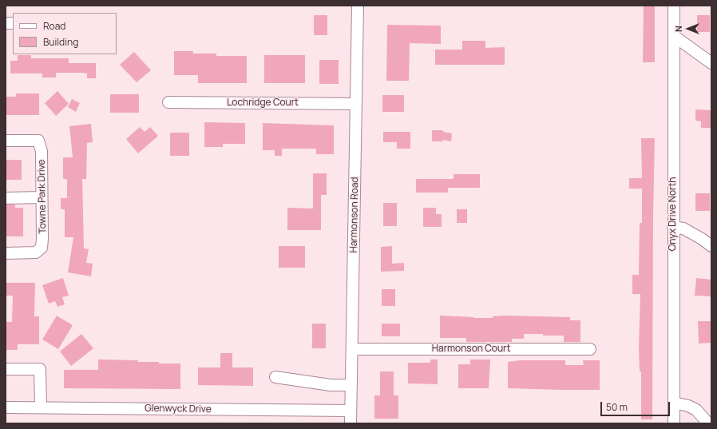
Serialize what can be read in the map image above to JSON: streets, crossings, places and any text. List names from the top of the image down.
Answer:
{
  "streets": {
    "street": [
      "Lochridge Court",
      "Towne Park Drive",
      "Onyx Drive North",
      "Harmonson Road",
      "Harmonson Court",
      "Glenwyck Drive"
    ]
  },
  "crossings": [
    ["Lochridge Court", "Harmonson Road"],
    ["Harmonson Road", "Harmonson Court"],
    ["Harmonson Road", "Glenwyck Drive"]
  ],
  "legend": ["Road", "Building"],
  "scale_bar": "50 m",
  "north": "left"
}
